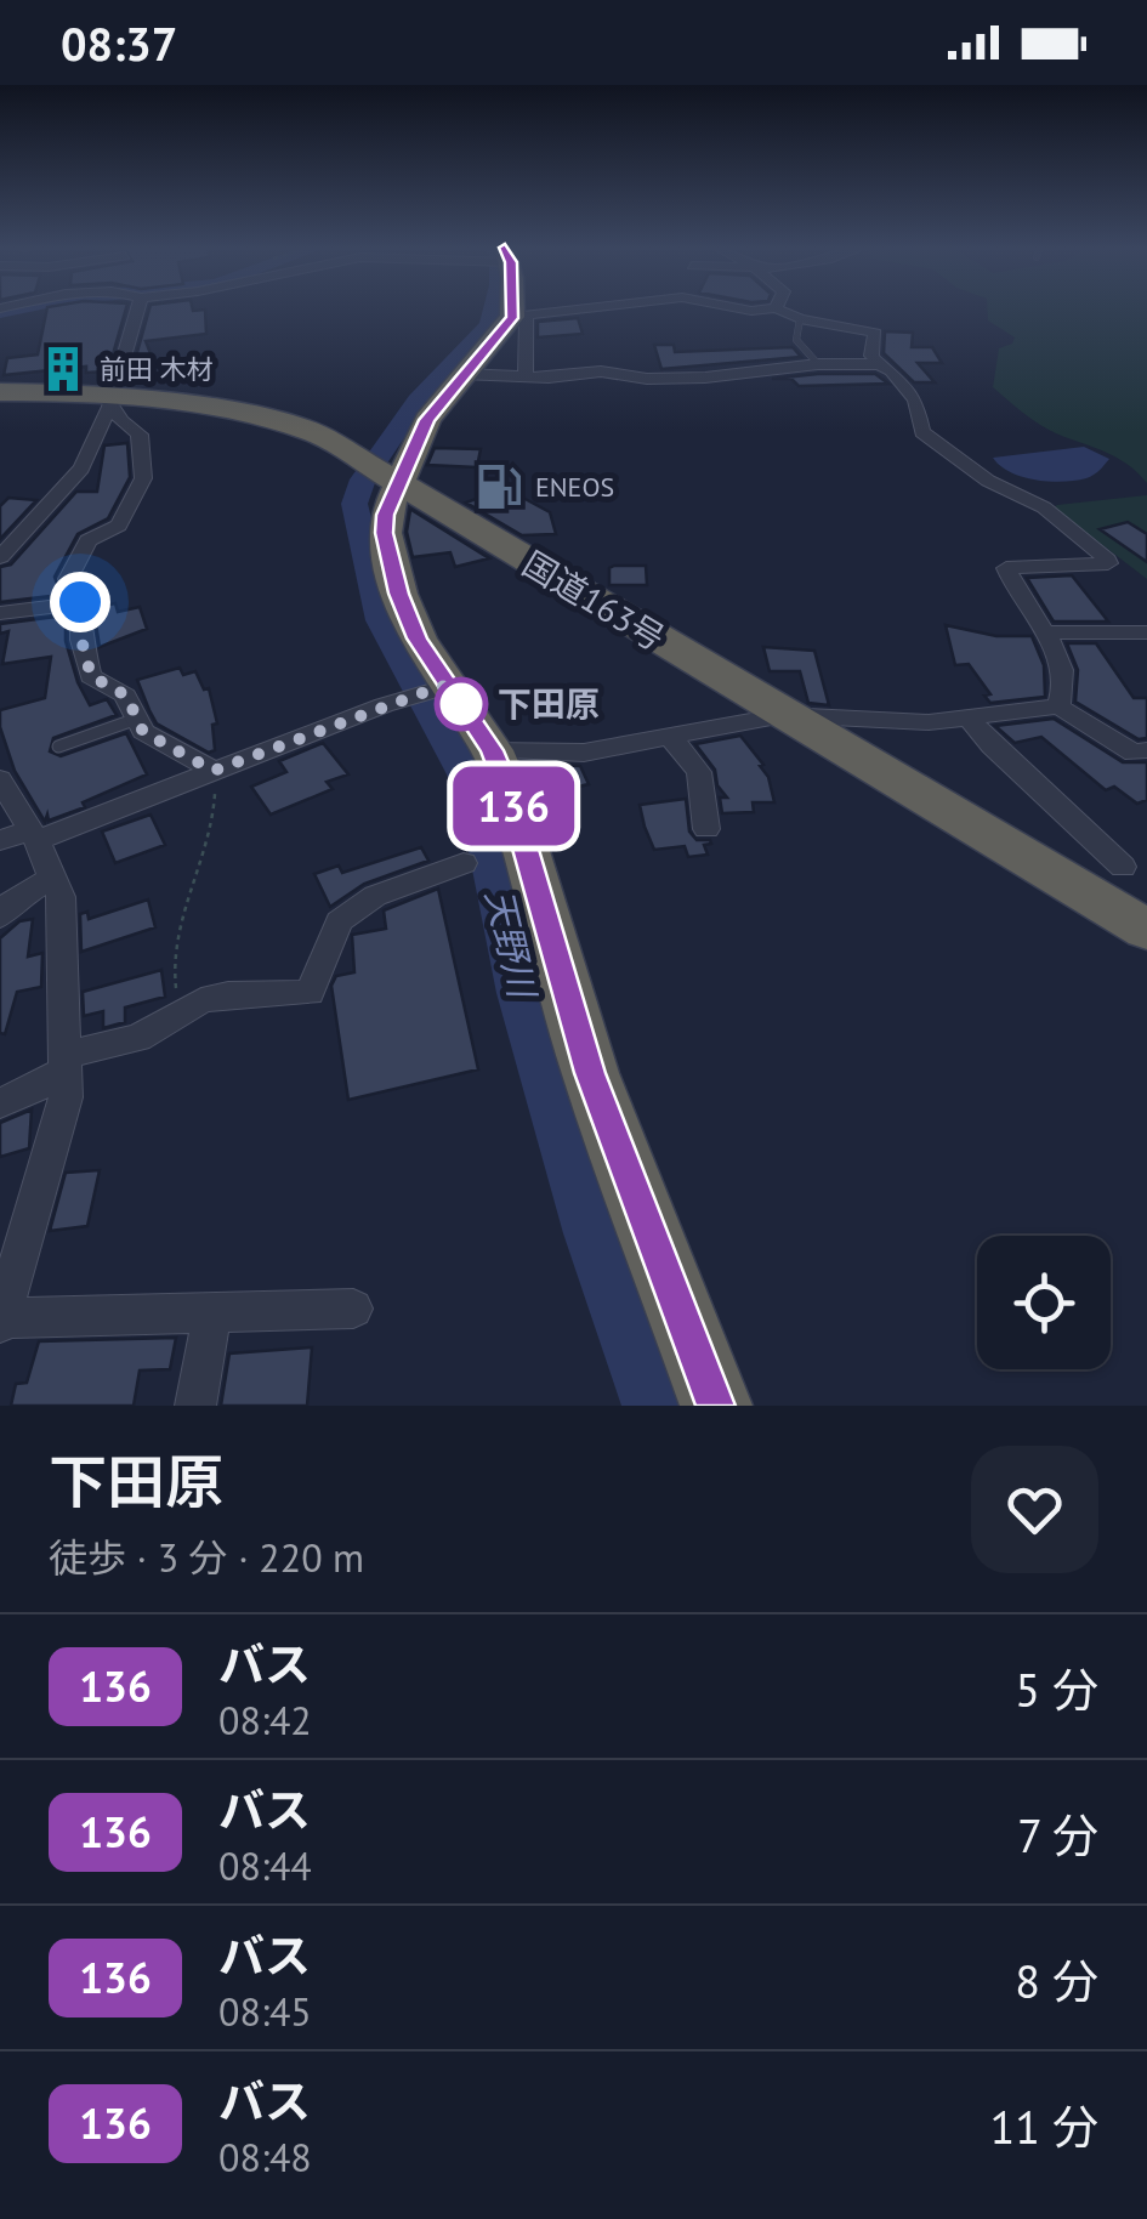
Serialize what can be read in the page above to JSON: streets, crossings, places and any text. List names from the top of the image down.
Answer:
{
  "streets": {
    "highway": ["国道163号"]
  },
  "water": ["天野川"],
  "places": {
    "building": ["前田 木材"],
    "fuel station": ["ENEOS"],
    "other": ["下田原"]
  },
  "lines": ["bus line 136"],
  "page": {
    "status": "08:37",
    "on_map": "136",
    "heading": ["下田原", "徒歩 · 3 分 · 220 m"],
    "list": [
      {
        "mark": "136",
        "name": "バス",
        "note": "08:42",
        "value": "5 分"
      },
      {
        "mark": "136",
        "name": "バス",
        "note": "08:44",
        "value": "7 分"
      },
      {
        "mark": "136",
        "name": "バス",
        "note": "08:45",
        "value": "8 分"
      },
      {
        "mark": "136",
        "name": "バス",
        "note": "08:48",
        "value": "11 分"
      }
    ]
  }
}
